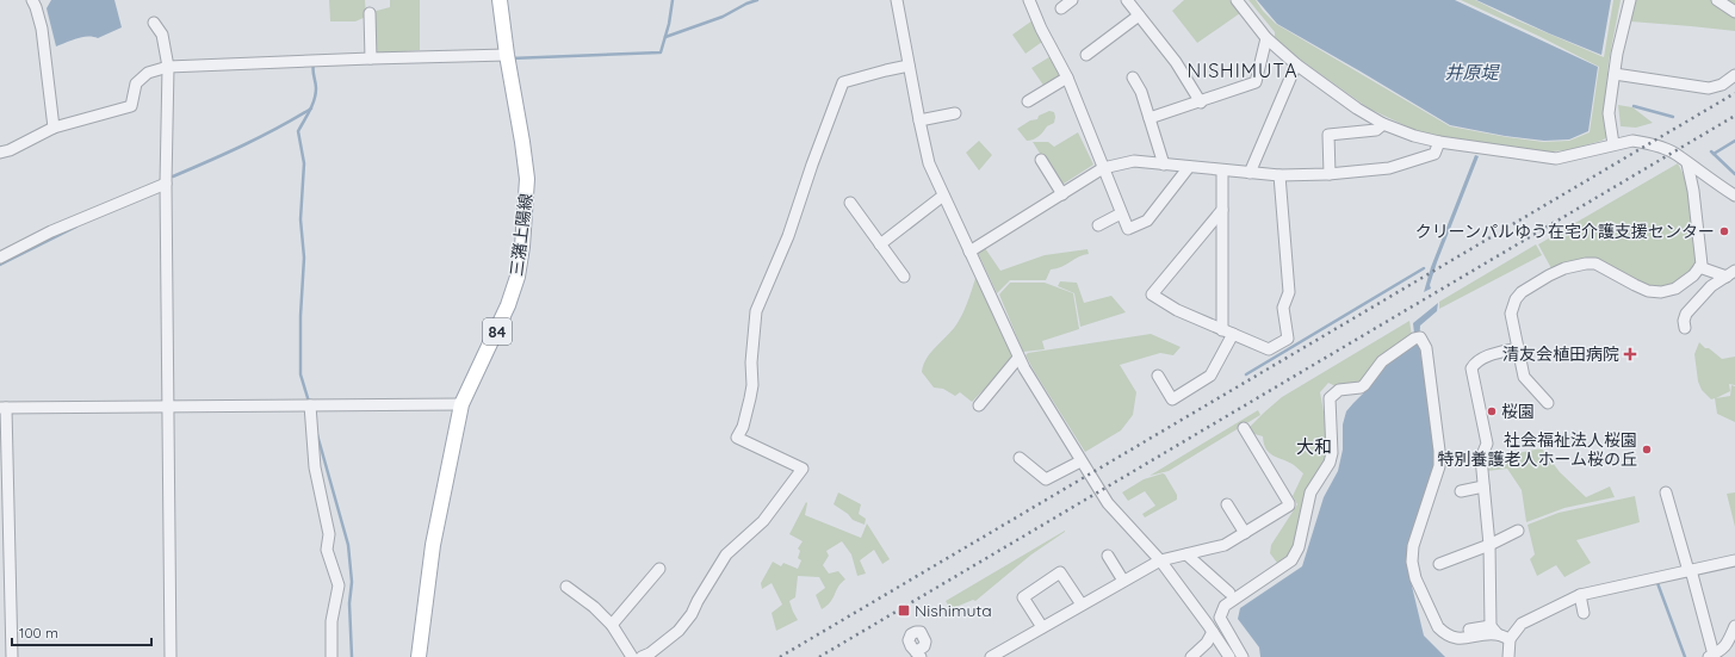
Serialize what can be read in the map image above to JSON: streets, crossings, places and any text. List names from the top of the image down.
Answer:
{
  "streets": {
    "main road": ["三潴上陽線", "84"]
  },
  "districts": ["NISHIMUTA", "大和"],
  "water": ["井原堤"],
  "places": {
    "other": ["クリーンパルゆう在宅介護支援センター", "桜園", "社会福祉法人桜園 特別養護老人ホーム桜の丘"],
    "health": ["清友会植田病院"],
    "transit": ["Nishimuta"]
  },
  "scale_bar": "100 m"
}
